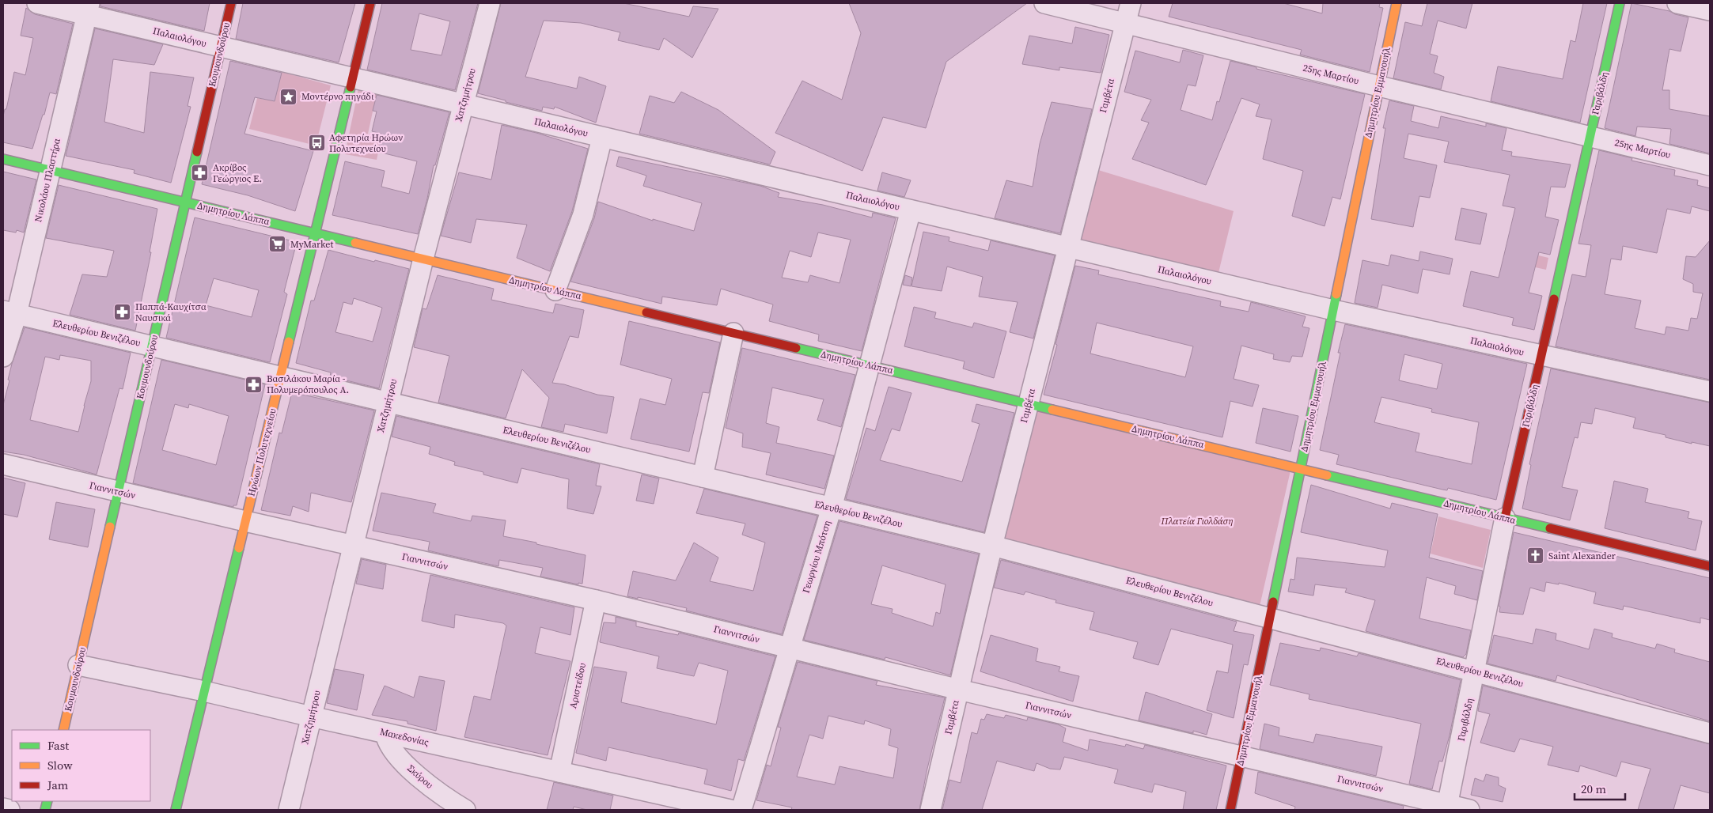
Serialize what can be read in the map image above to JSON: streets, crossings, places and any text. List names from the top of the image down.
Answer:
{
  "streets": {
    "street": [
      "Παλαιολόγου",
      "Κουμουνδούρου",
      "25ης Μαρτίου",
      "Δημητρίου Εμμανουήλ",
      "Γαριβάλδη",
      "Χατζημήτρου",
      "Γαμβέτα",
      "Νικολάου Πλαστήρα",
      "Δημητρίου Λάππα",
      "Ελευθερίου Βενιζέλου",
      "Ηρώων Πολυτεχνείου",
      "Γιαννιτσών",
      "Γεωργίου Μπότση",
      "Αριστείδου",
      "Μακεδονίας",
      "Σκύρου"
    ]
  },
  "crossings": [
    ["Παλαιολόγου", "Κουμουνδούρου"],
    ["Παλαιολόγου", "Δημητρίου Εμμανουήλ"],
    ["Παλαιολόγου", "Γαριβάλδη"],
    ["Παλαιολόγου", "Χατζημήτρου"],
    ["Παλαιολόγου", "Γαμβέτα"],
    ["Παλαιολόγου", "Νικολάου Πλαστήρα"],
    ["Παλαιολόγου", "Ηρώων Πολυτεχνείου"],
    ["Παλαιολόγου", "Γεωργίου Μπότση"],
    ["Κουμουνδούρου", "Δημητρίου Λάππα"],
    ["Κουμουνδούρου", "Ελευθερίου Βενιζέλου"],
    ["Κουμουνδούρου", "Γιαννιτσών"],
    ["Κουμουνδούρου", "Μακεδονίας"],
    ["25ης Μαρτίου", "Δημητρίου Εμμανουήλ"],
    ["25ης Μαρτίου", "Γαριβάλδη"],
    ["25ης Μαρτίου", "Γαμβέτα"],
    ["Δημητρίου Εμμανουήλ", "Δημητρίου Λάππα"],
    ["Δημητρίου Εμμανουήλ", "Ελευθερίου Βενιζέλου"],
    ["Δημητρίου Εμμανουήλ", "Γιαννιτσών"],
    ["Γαριβάλδη", "Δημητρίου Λάππα"],
    ["Γαριβάλδη", "Ελευθερίου Βενιζέλου"],
    ["Γαριβάλδη", "Γιαννιτσών"],
    ["Χατζημήτρου", "Δημητρίου Λάππα"],
    ["Χατζημήτρου", "Ελευθερίου Βενιζέλου"],
    ["Χατζημήτρου", "Γιαννιτσών"],
    ["Χατζημήτρου", "Μακεδονίας"],
    ["Γαμβέτα", "Δημητρίου Λάππα"],
    ["Γαμβέτα", "Ελευθερίου Βενιζέλου"],
    ["Γαμβέτα", "Γιαννιτσών"],
    ["Νικολάου Πλαστήρα", "Δημητρίου Λάππα"],
    ["Νικολάου Πλαστήρα", "Ελευθερίου Βενιζέλου"],
    ["Δημητρίου Λάππα", "Ηρώων Πολυτεχνείου"],
    ["Δημητρίου Λάππα", "Γεωργίου Μπότση"],
    ["Ελευθερίου Βενιζέλου", "Ηρώων Πολυτεχνείου"],
    ["Ελευθερίου Βενιζέλου", "Γεωργίου Μπότση"],
    ["Ηρώων Πολυτεχνείου", "Γιαννιτσών"],
    ["Ηρώων Πολυτεχνείου", "Μακεδονίας"],
    ["Γιαννιτσών", "Γεωργίου Μπότση"],
    ["Γιαννιτσών", "Αριστείδου"],
    ["Αριστείδου", "Μακεδονίας"],
    ["Μακεδονίας", "Σκύρου"]
  ],
  "parks": ["Πλατεία Γιολδάση"],
  "places": {
    "place": ["Μοντέρνο πηγάδι"],
    "bus stop": ["Αφετηρία Ηρώων Πολυτεχνείου"],
    "pharmacy": ["Ακρίβος Γεώργιος Ε.", "Παππά-Καυχίτσα Ναυσικά", "Βασιλάκου Μαρία - Πολυμερόπουλος Α."],
    "supermarket": ["MyMarket"],
    "church": ["Saint Alexander"]
  },
  "legend": ["Fast", "Slow", "Jam"],
  "scale_bar": "20 m"
}
